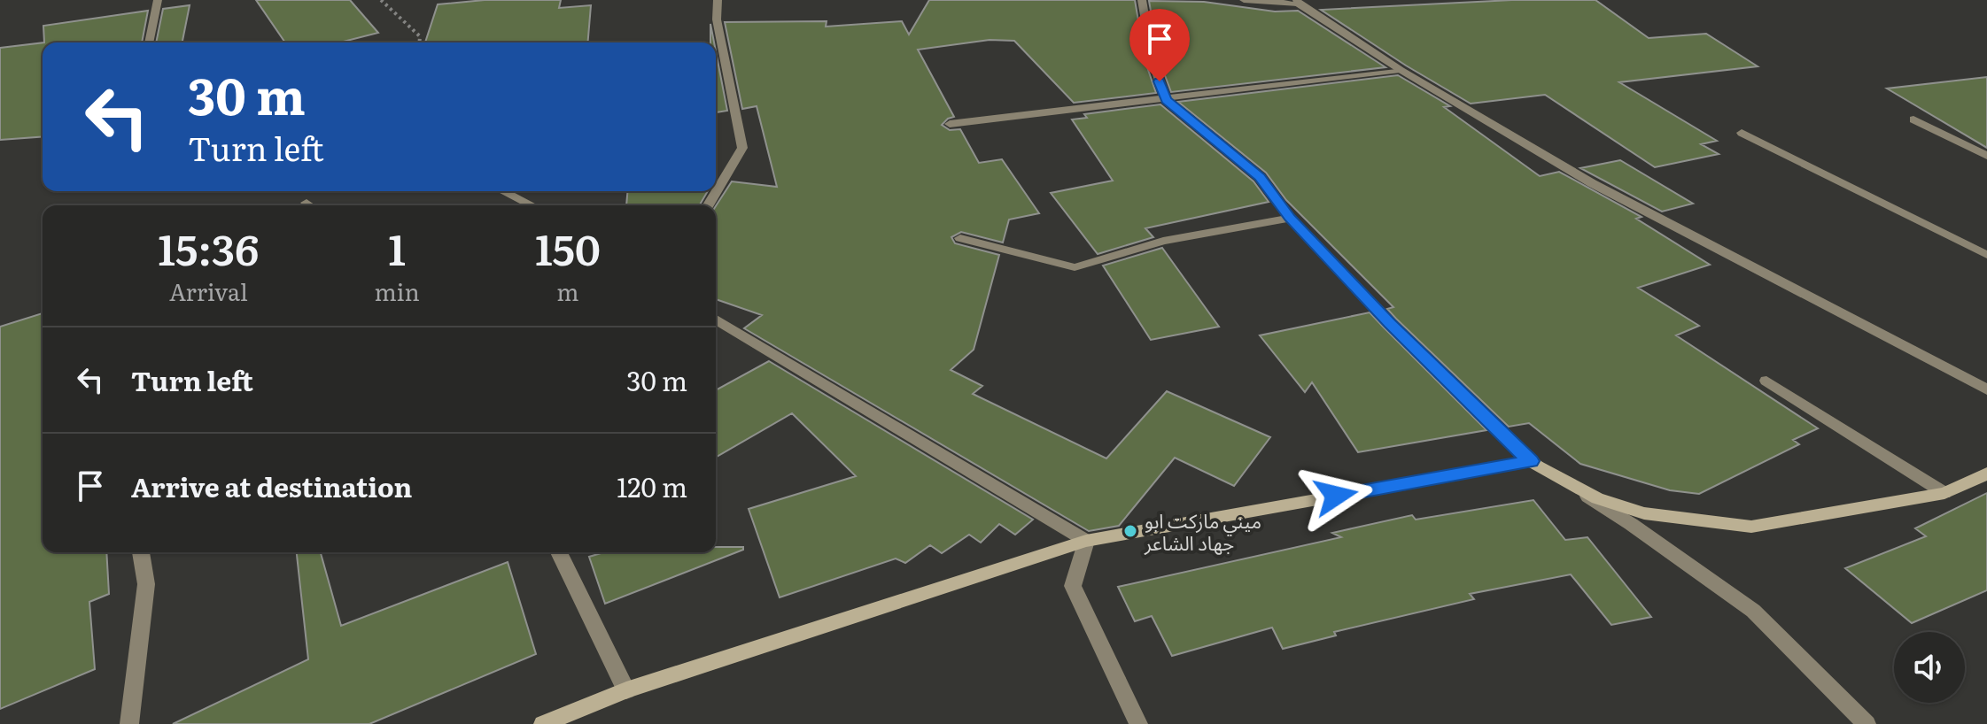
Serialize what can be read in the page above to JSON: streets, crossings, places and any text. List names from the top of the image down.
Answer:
{
  "places": ["ميني ماركت ابو جهاد الشاعر"],
  "page": {
    "turn": ["30 m", "Turn left"],
    "eta": [
      "15:36",
      "Arrival",
      "1",
      "min",
      "150",
      "m"
    ],
    "list": [
      {
        "name": "Turn left",
        "value": "30 m"
      },
      {
        "name": "Arrive at destination",
        "value": "120 m"
      }
    ]
  }
}
